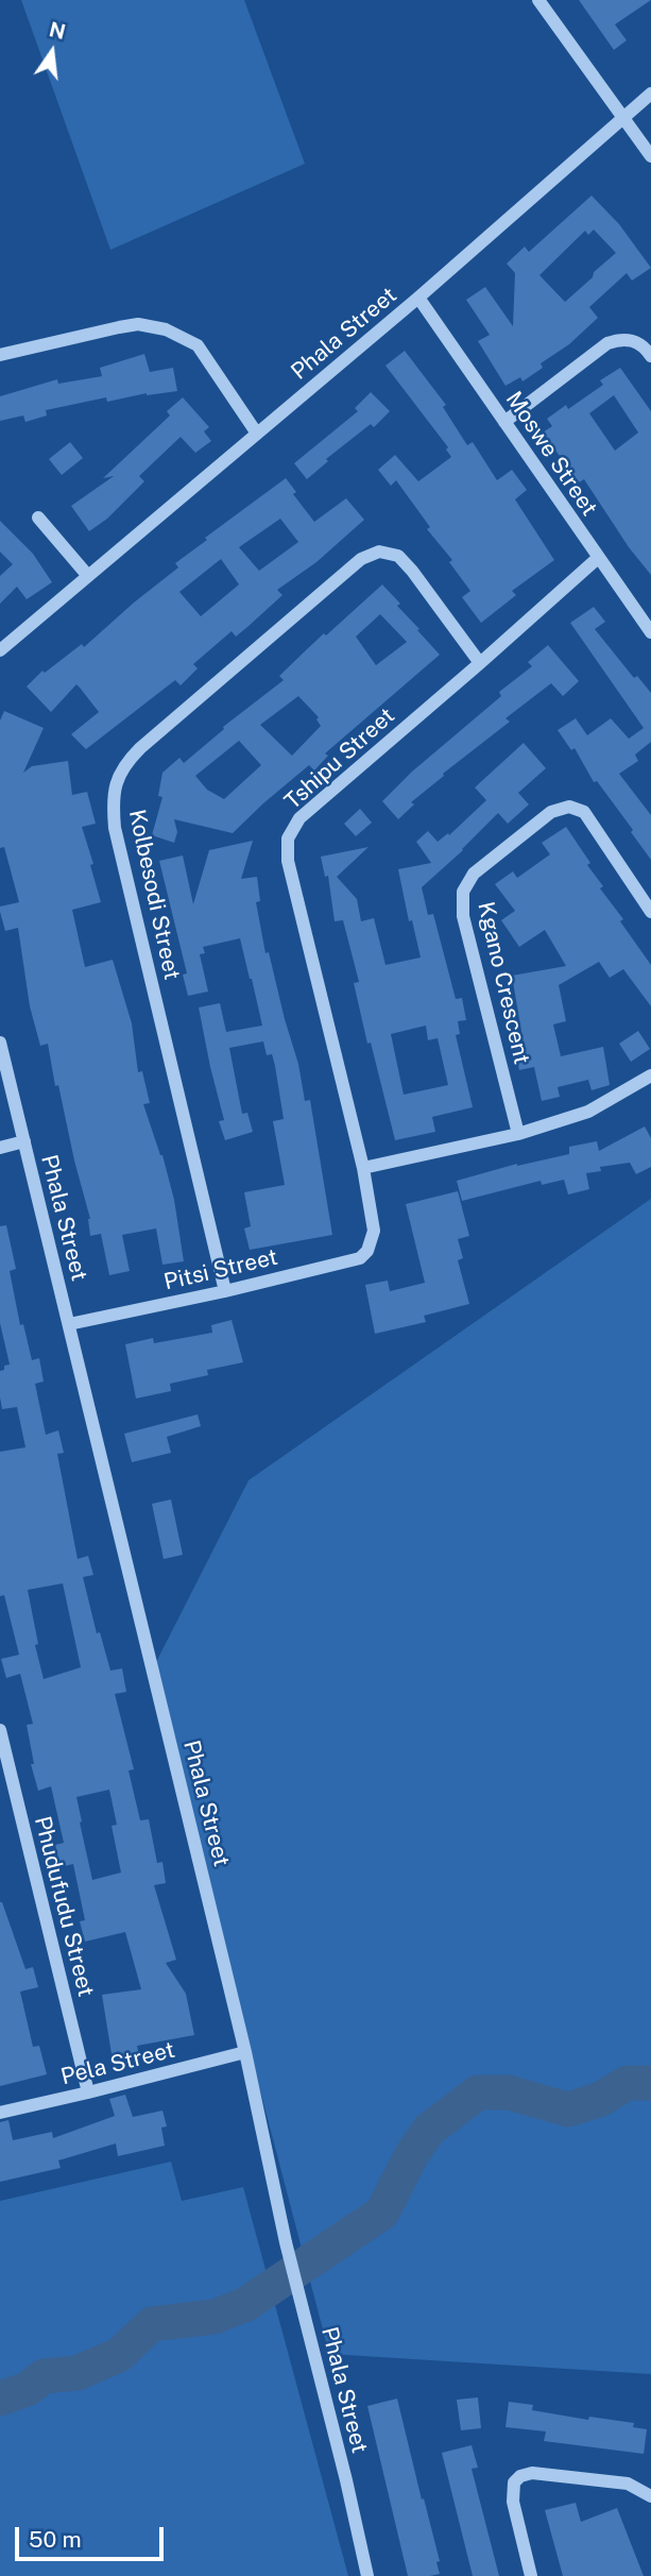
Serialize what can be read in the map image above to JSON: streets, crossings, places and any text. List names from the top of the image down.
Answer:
{
  "streets": {
    "street": [
      "Phala Street",
      "Moswe Street",
      "Tshipu Street",
      "Kolbesodi Street",
      "Kgano Crescent",
      "Pitsi Street",
      "Phudufudu Street",
      "Pela Street"
    ]
  },
  "crossings": [
    ["Phala Street", "Moswe Street"],
    ["Phala Street", "Pitsi Street"],
    ["Phala Street", "Pela Street"],
    ["Moswe Street", "Tshipu Street"],
    ["Tshipu Street", "Kolbesodi Street"],
    ["Tshipu Street", "Pitsi Street"],
    ["Kolbesodi Street", "Pitsi Street"],
    ["Phudufudu Street", "Pela Street"]
  ],
  "scale_bar": "50 m",
  "north": "top"
}
